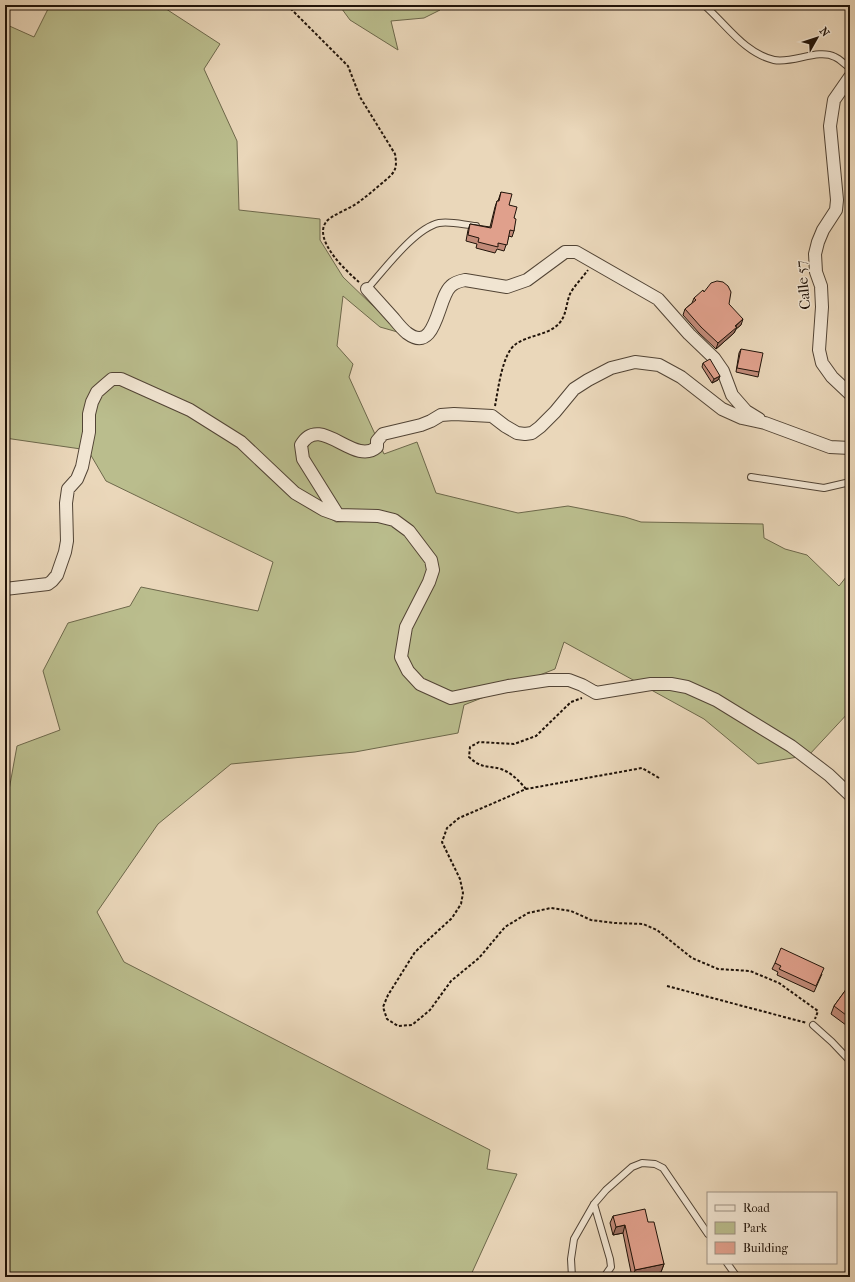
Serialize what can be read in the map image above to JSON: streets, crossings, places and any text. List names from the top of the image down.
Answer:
{
  "streets": {
    "street": ["Calle 57"]
  },
  "legend": ["Road", "Park", "Building"],
  "north": "top right"
}
